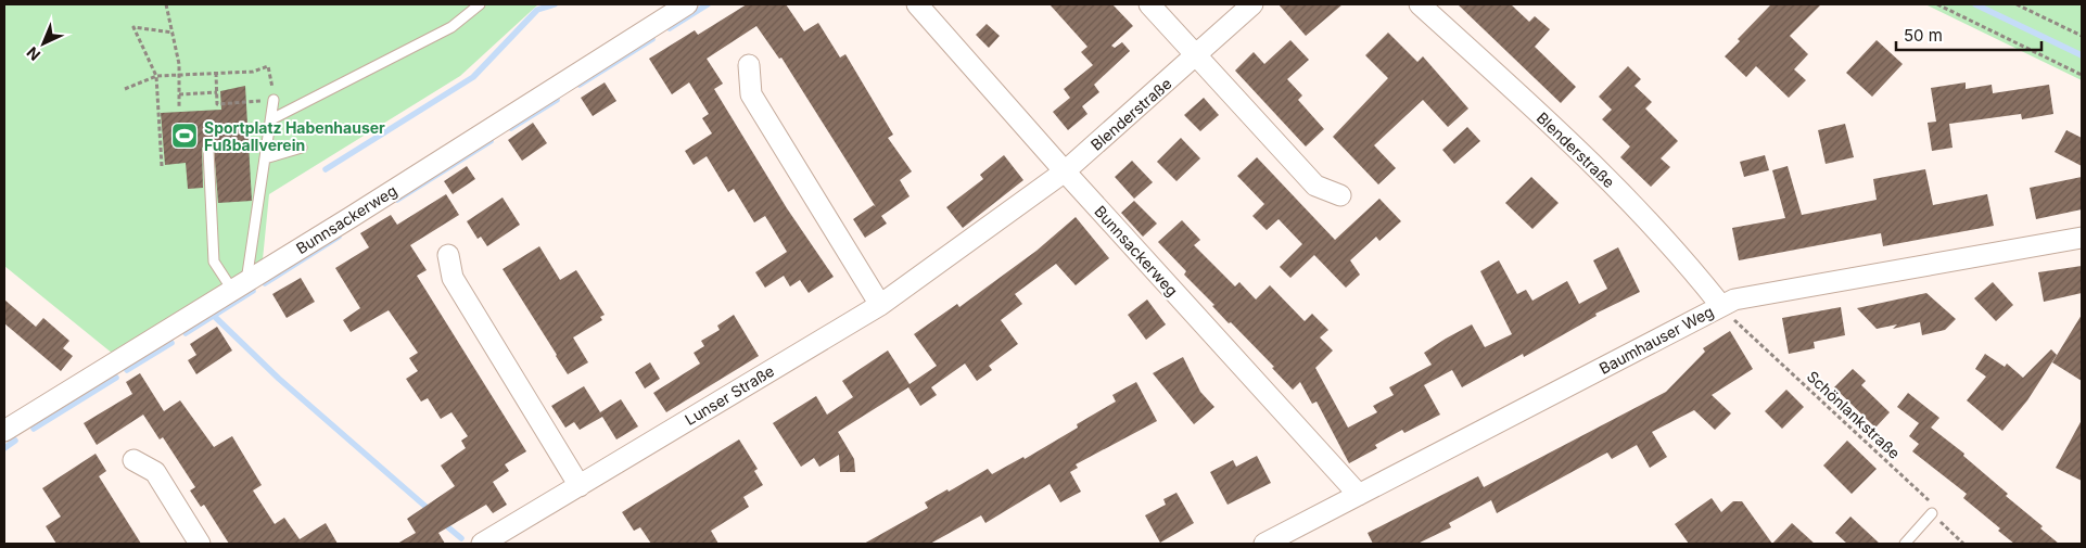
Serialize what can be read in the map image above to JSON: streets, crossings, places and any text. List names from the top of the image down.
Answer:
{
  "streets": {
    "street": [
      "Blenderstraße",
      "Bunnsackerweg",
      "Baumhauser Weg",
      "Lunser Straße"
    ],
    "path": ["Schönlankstraße"]
  },
  "crossings": [
    ["Blenderstraße", "Bunnsackerweg"],
    ["Blenderstraße", "Baumhauser Weg"],
    ["Blenderstraße", "Lunser Straße"],
    ["Blenderstraße", "Schönlankstraße"],
    ["Bunnsackerweg", "Baumhauser Weg"],
    ["Bunnsackerweg", "Lunser Straße"],
    ["Baumhauser Weg", "Schönlankstraße"]
  ],
  "places": {
    "sports": ["Sportplatz Habenhauser Fußballverein"]
  },
  "scale_bar": "50 m",
  "north": "bottom left"
}
